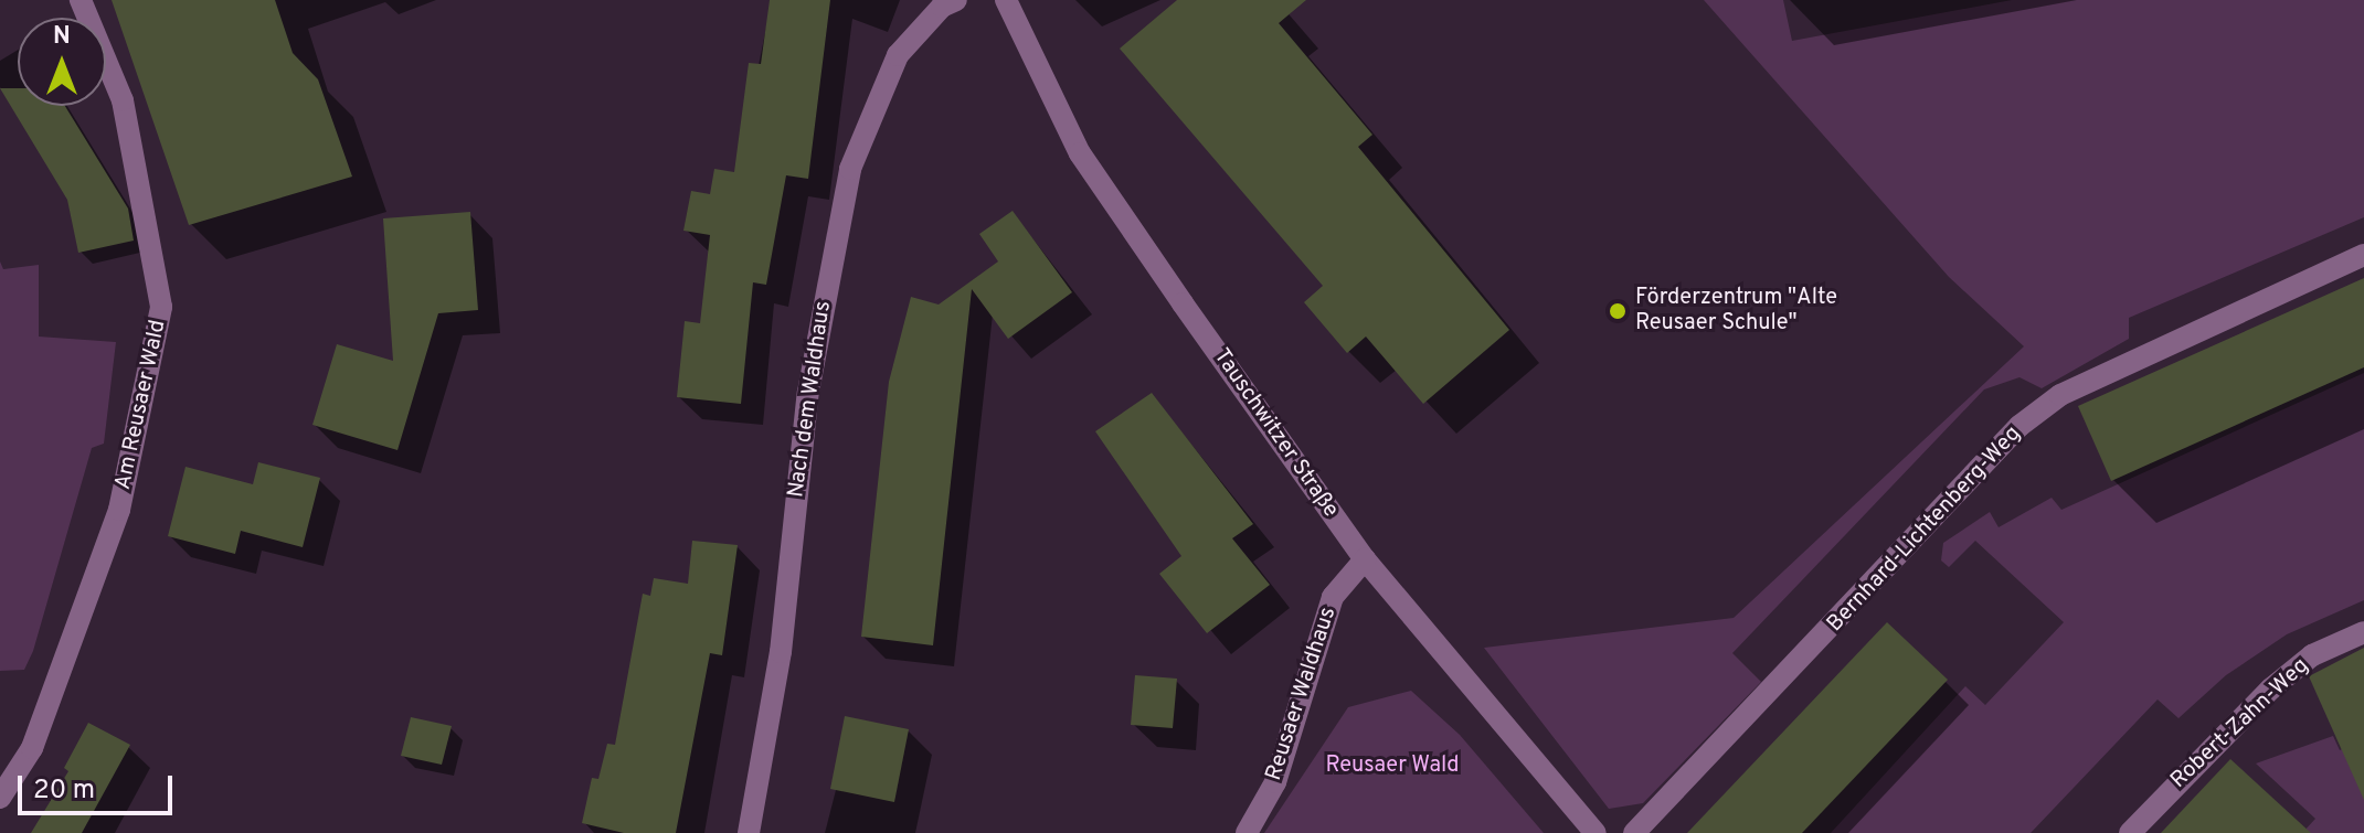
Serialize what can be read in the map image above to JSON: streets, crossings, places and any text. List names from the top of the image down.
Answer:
{
  "streets": {
    "street": [
      "Nach dem Waldhaus",
      "Am Reusaer Wald",
      "Tauschwitzer Straße",
      "Bernhard-Lichtenberg-Weg",
      "Reusaer Waldhaus",
      "Robert-Zahn-Weg"
    ]
  },
  "crossings": [
    ["Tauschwitzer Straße", "Reusaer Waldhaus"]
  ],
  "parks": ["Reusaer Wald"],
  "places": ["Förderzentrum \"Alte Reusaer Schule\""],
  "scale_bar": "20 m",
  "north": "top"
}
